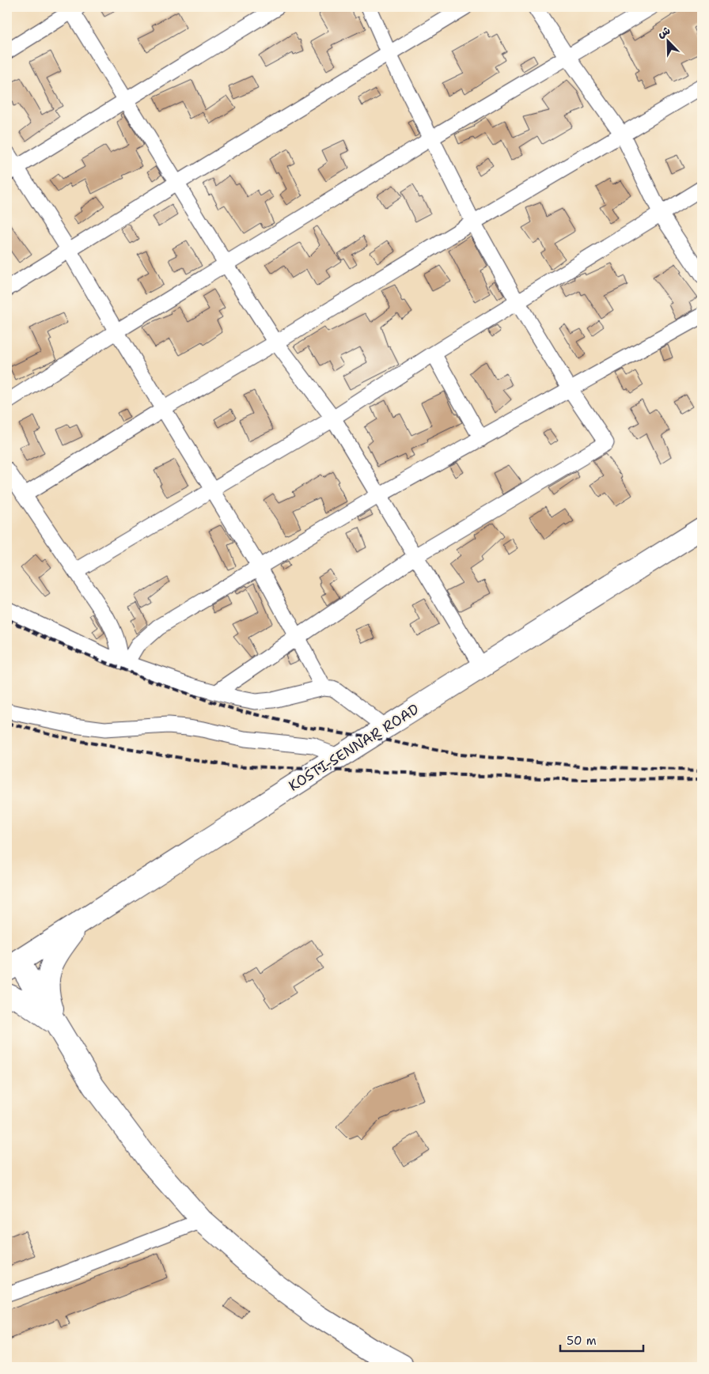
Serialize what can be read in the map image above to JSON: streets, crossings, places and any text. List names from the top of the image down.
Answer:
{
  "streets": {
    "highway": ["KOSTI-SENNAR ROAD"]
  },
  "scale_bar": "50 m",
  "north": "top left"
}
